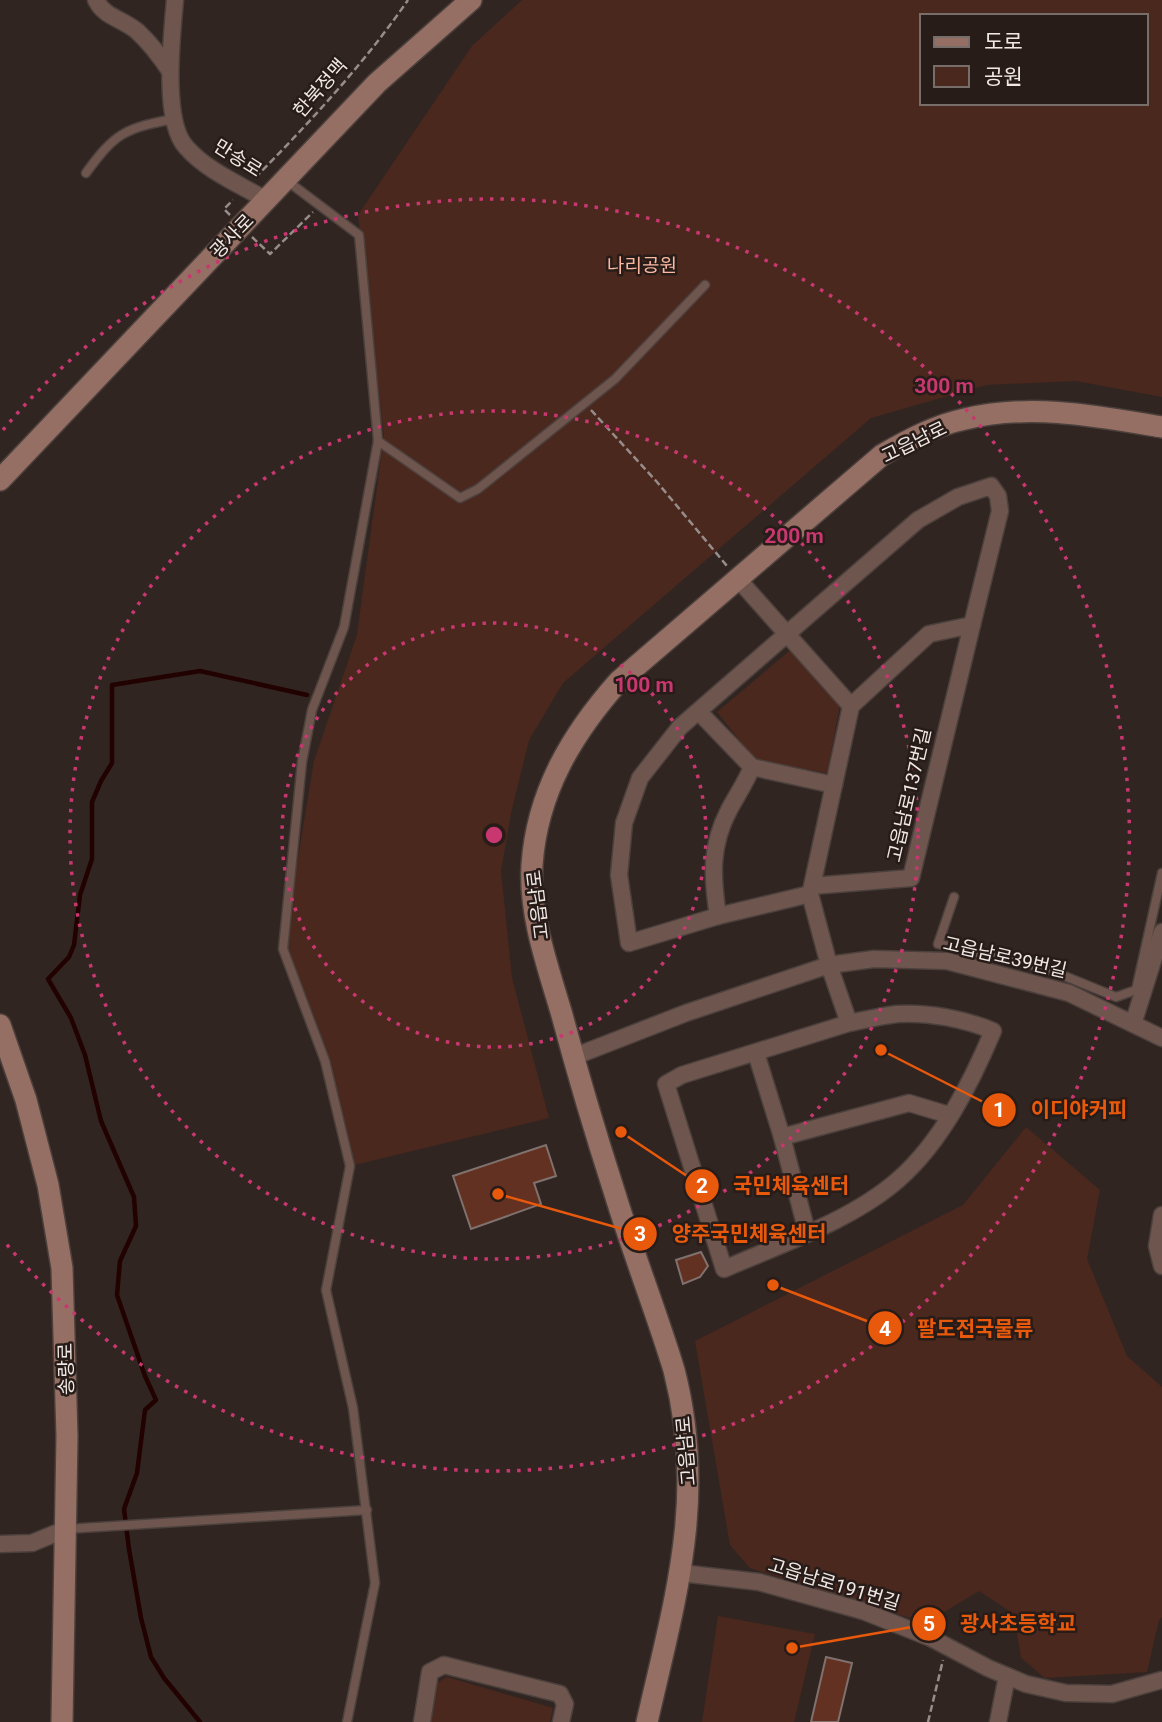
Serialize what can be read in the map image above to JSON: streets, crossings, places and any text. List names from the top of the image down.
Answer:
{
  "streets": {
    "street": [
      "만송로",
      "광사로",
      "고읍남로",
      "고읍남로137번길",
      "고읍남로39번길",
      "송랑로",
      "고읍남로191번길"
    ],
    "path": ["한북정맥"]
  },
  "crossings": [
    ["한북정맥", "만송로"],
    ["만송로", "광사로"],
    ["고읍남로", "고읍남로39번길"],
    ["고읍남로", "고읍남로191번길"]
  ],
  "parks": ["나리공원"],
  "places": [
    "이디야커피",
    "국민체육센터",
    "양주국민체육센터",
    "팔도전국물류",
    "광사초등학교"
  ],
  "legend": ["도로", "공원"],
  "rings": ["300 m", "200 m", "100 m"]
}
